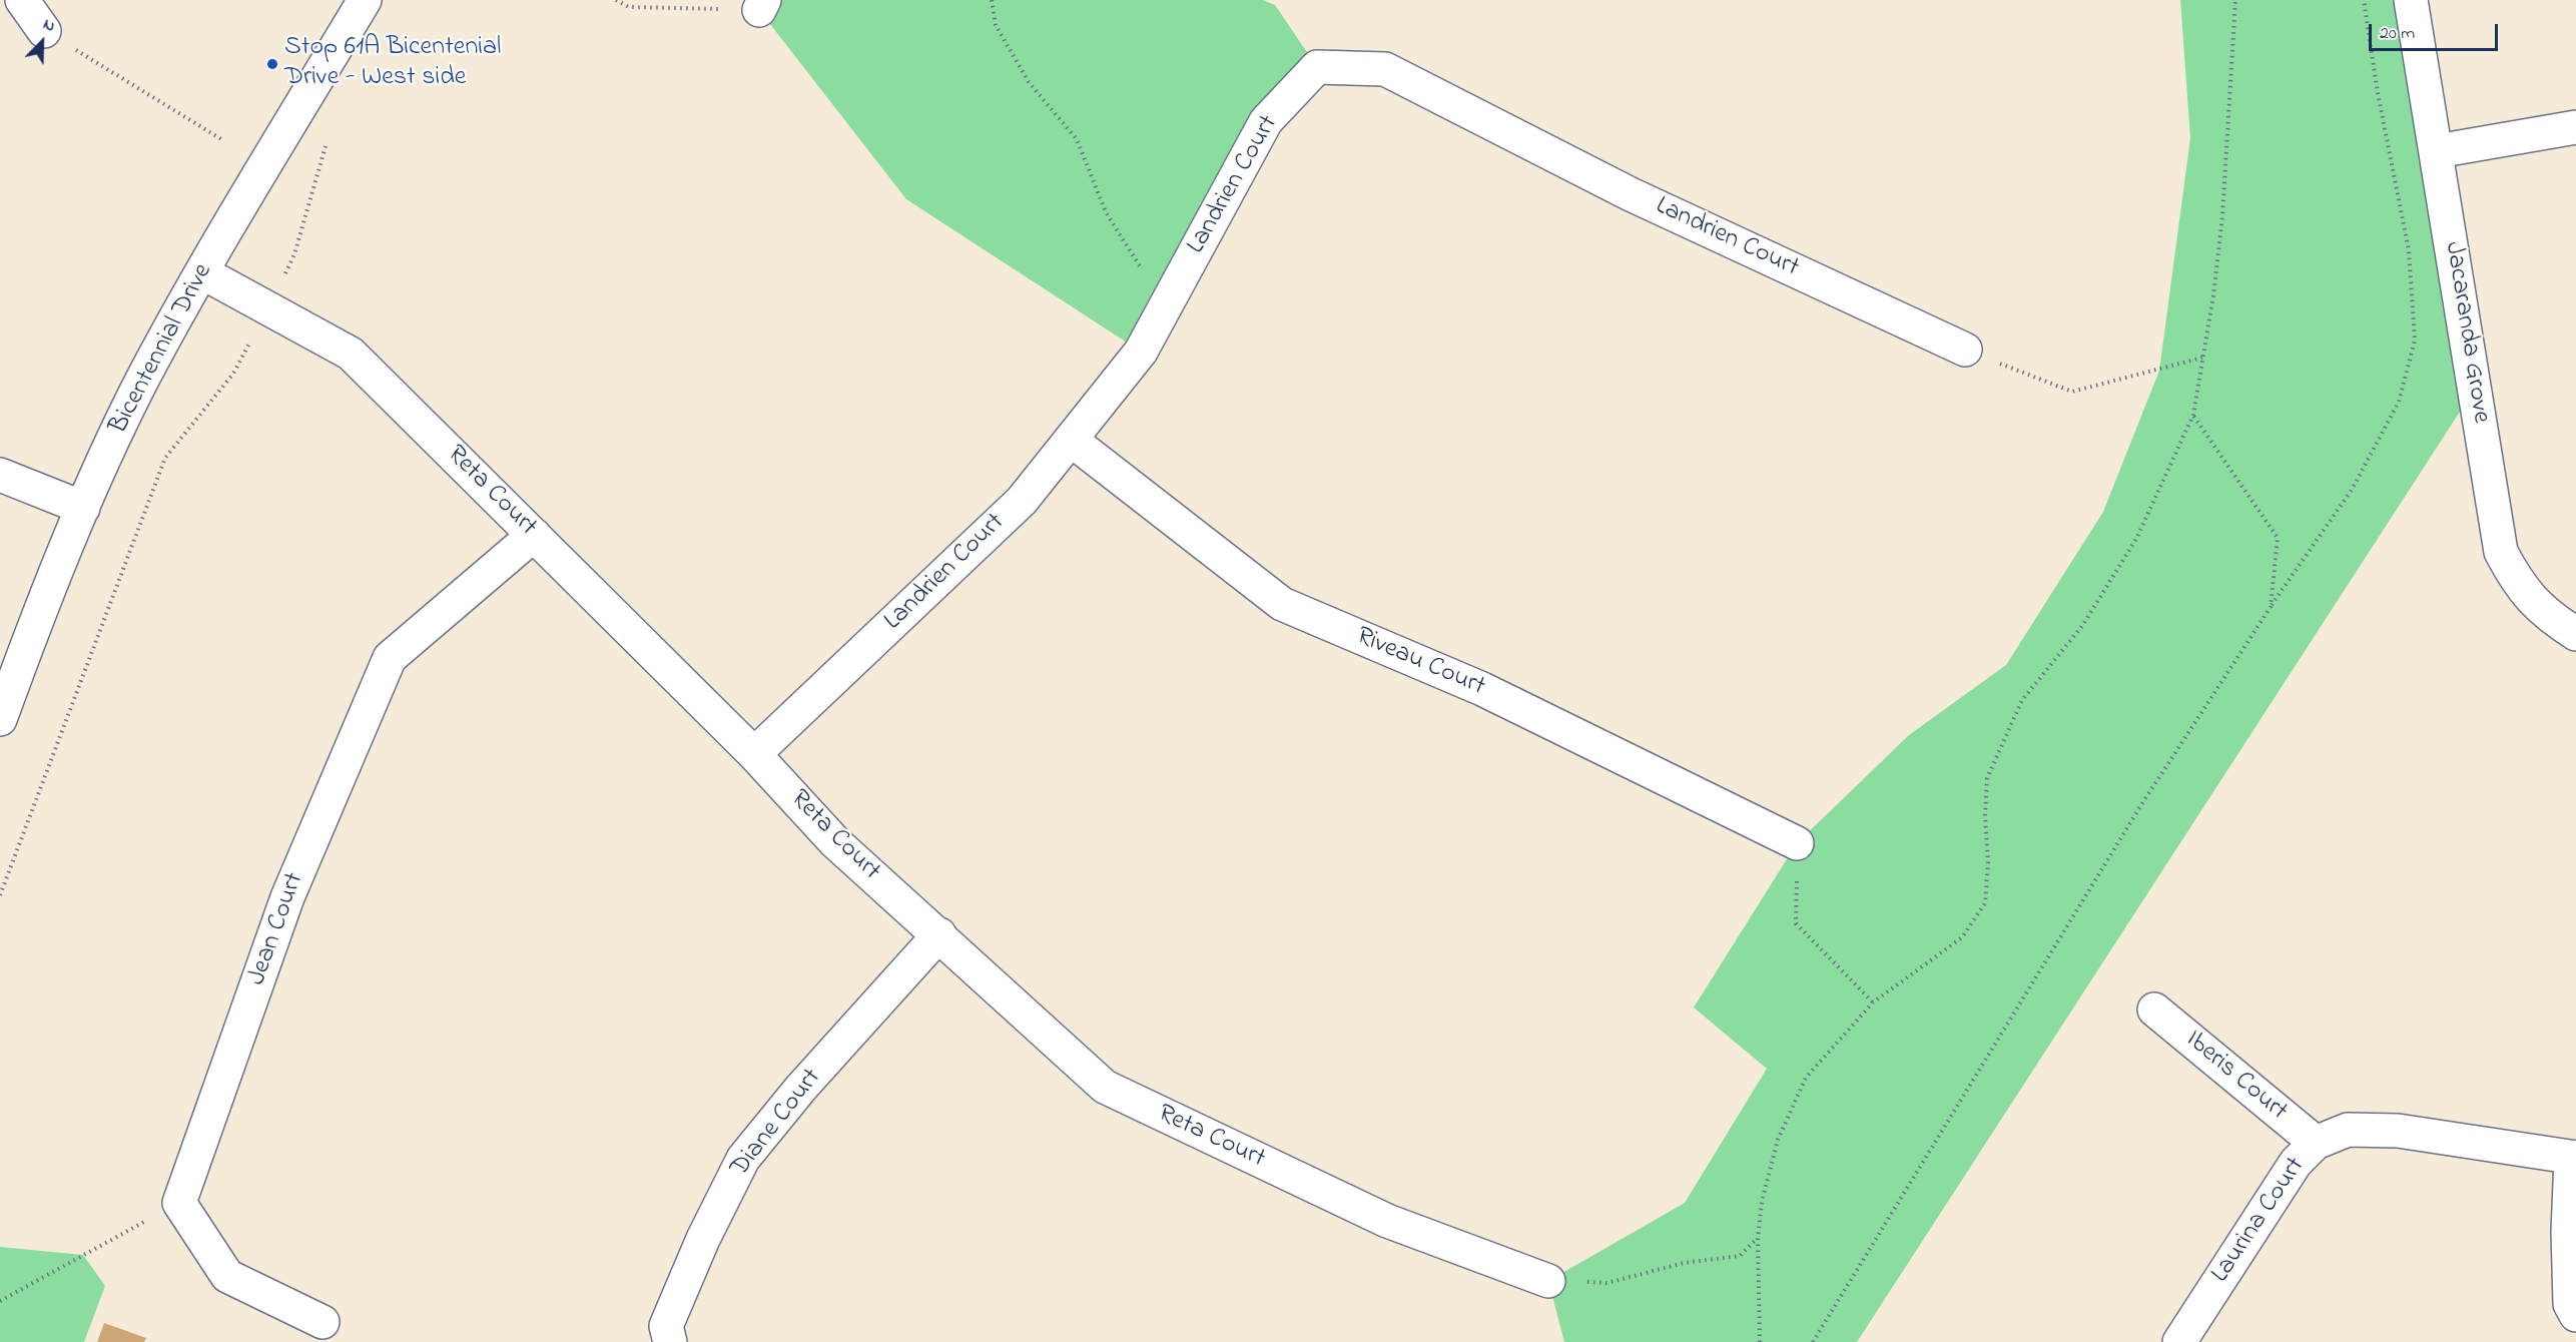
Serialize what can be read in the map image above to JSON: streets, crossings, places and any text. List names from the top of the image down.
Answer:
{
  "streets": {
    "street": [
      "Landrien Court",
      "Jacaranda Grove",
      "Bicentennial Drive",
      "Reta Court",
      "Riveau Court",
      "Jean Court",
      "Iberis Court",
      "Diane Court",
      "Laurina Court"
    ]
  },
  "crossings": [
    ["Landrien Court", "Reta Court"],
    ["Landrien Court", "Riveau Court"],
    ["Bicentennial Drive", "Reta Court"],
    ["Reta Court", "Jean Court"],
    ["Reta Court", "Diane Court"],
    ["Iberis Court", "Laurina Court"]
  ],
  "places": ["Stop 61A Bicentenial Drive - West side"],
  "scale_bar": "20 m",
  "north": "top right"
}
